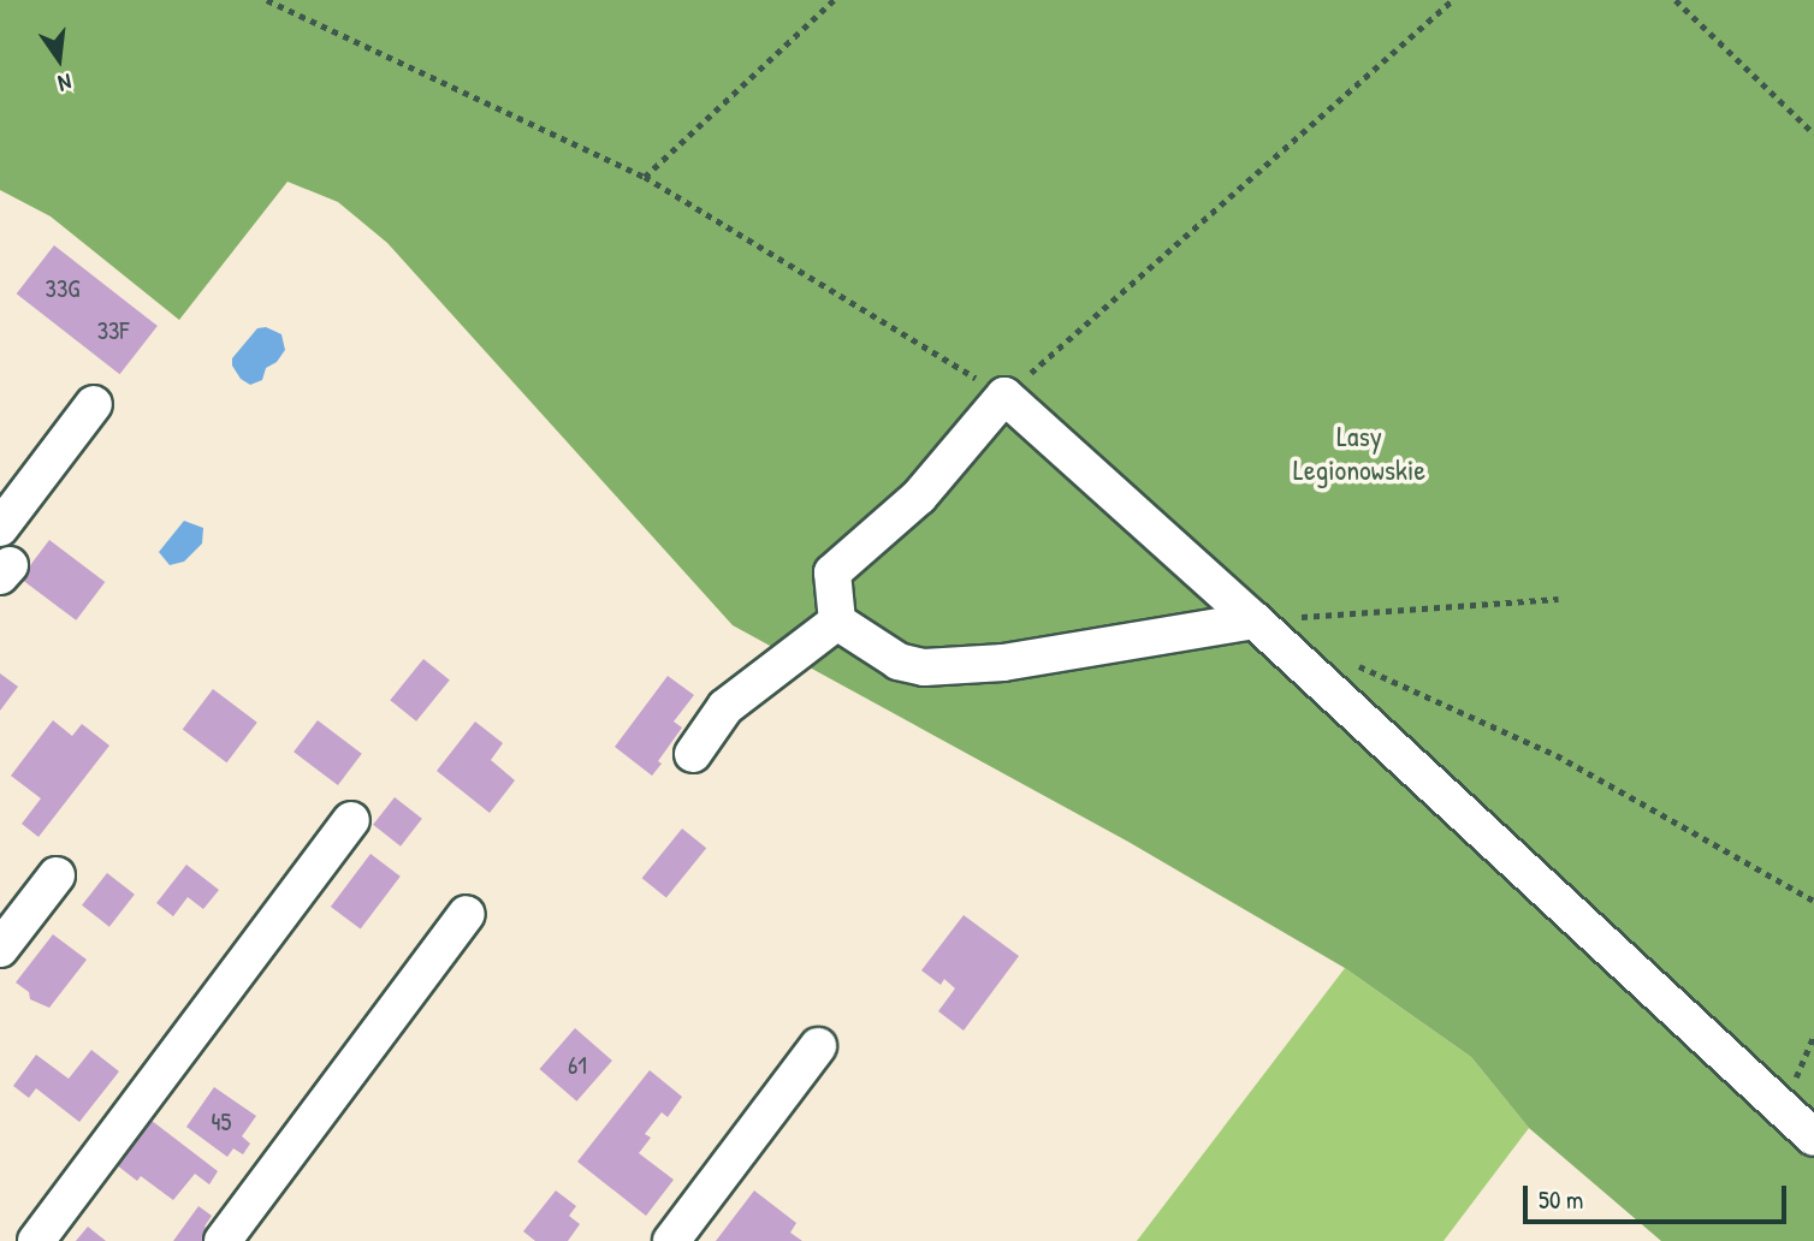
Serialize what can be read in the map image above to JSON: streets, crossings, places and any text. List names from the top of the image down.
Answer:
{
  "parks": ["Lasy Legionowskie"],
  "house_numbers": [
    "33G",
    "33F",
    "61",
    "45"
  ],
  "scale_bar": "50 m",
  "north": "bottom"
}
